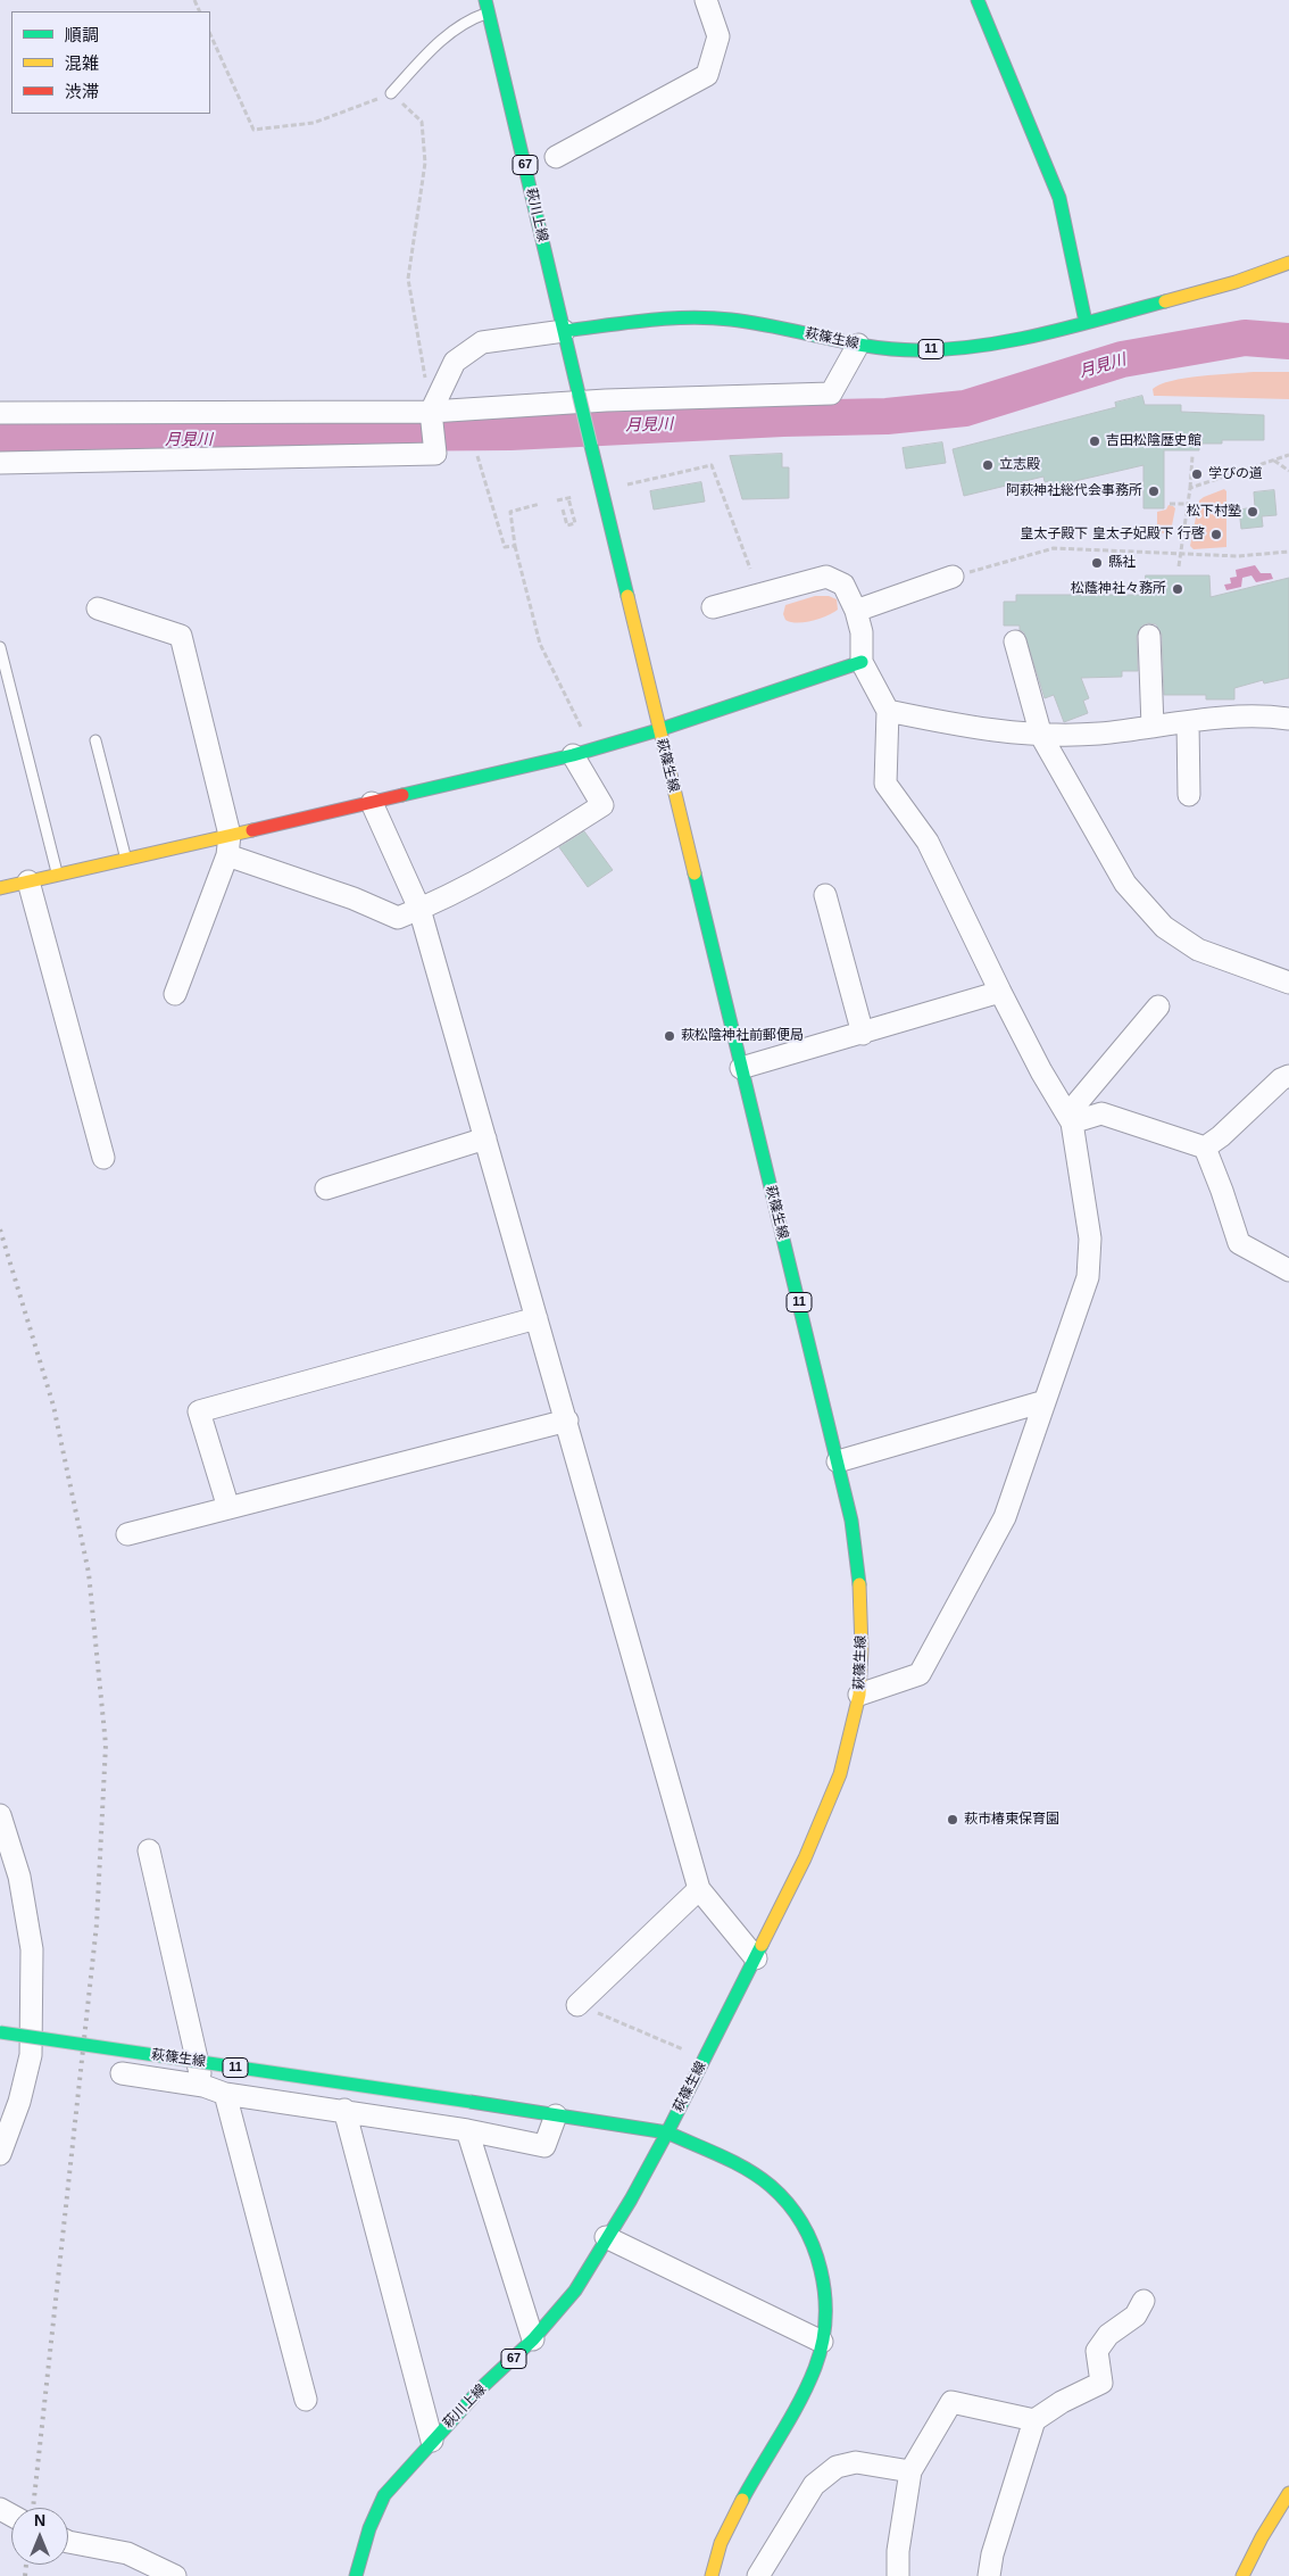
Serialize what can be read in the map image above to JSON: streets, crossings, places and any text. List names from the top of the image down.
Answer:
{
  "streets": {
    "main road": [
      "67",
      "萩川上線",
      "萩篠生線",
      "11"
    ]
  },
  "crossings": [
    ["萩川上線", "萩篠生線"]
  ],
  "water": ["月見川"],
  "places": [
    "吉田松陰歴史館",
    "立志殿",
    "学びの道",
    "阿萩神社総代会事務所",
    "松下村塾",
    "皇太子殿下 皇太子妃殿下 行啓",
    "縣社",
    "松蔭神社々務所",
    "萩松陰神社前郵便局",
    "萩市椿東保育園"
  ],
  "legend": ["順調", "混雑", "渋滞"],
  "north": "top"
}
